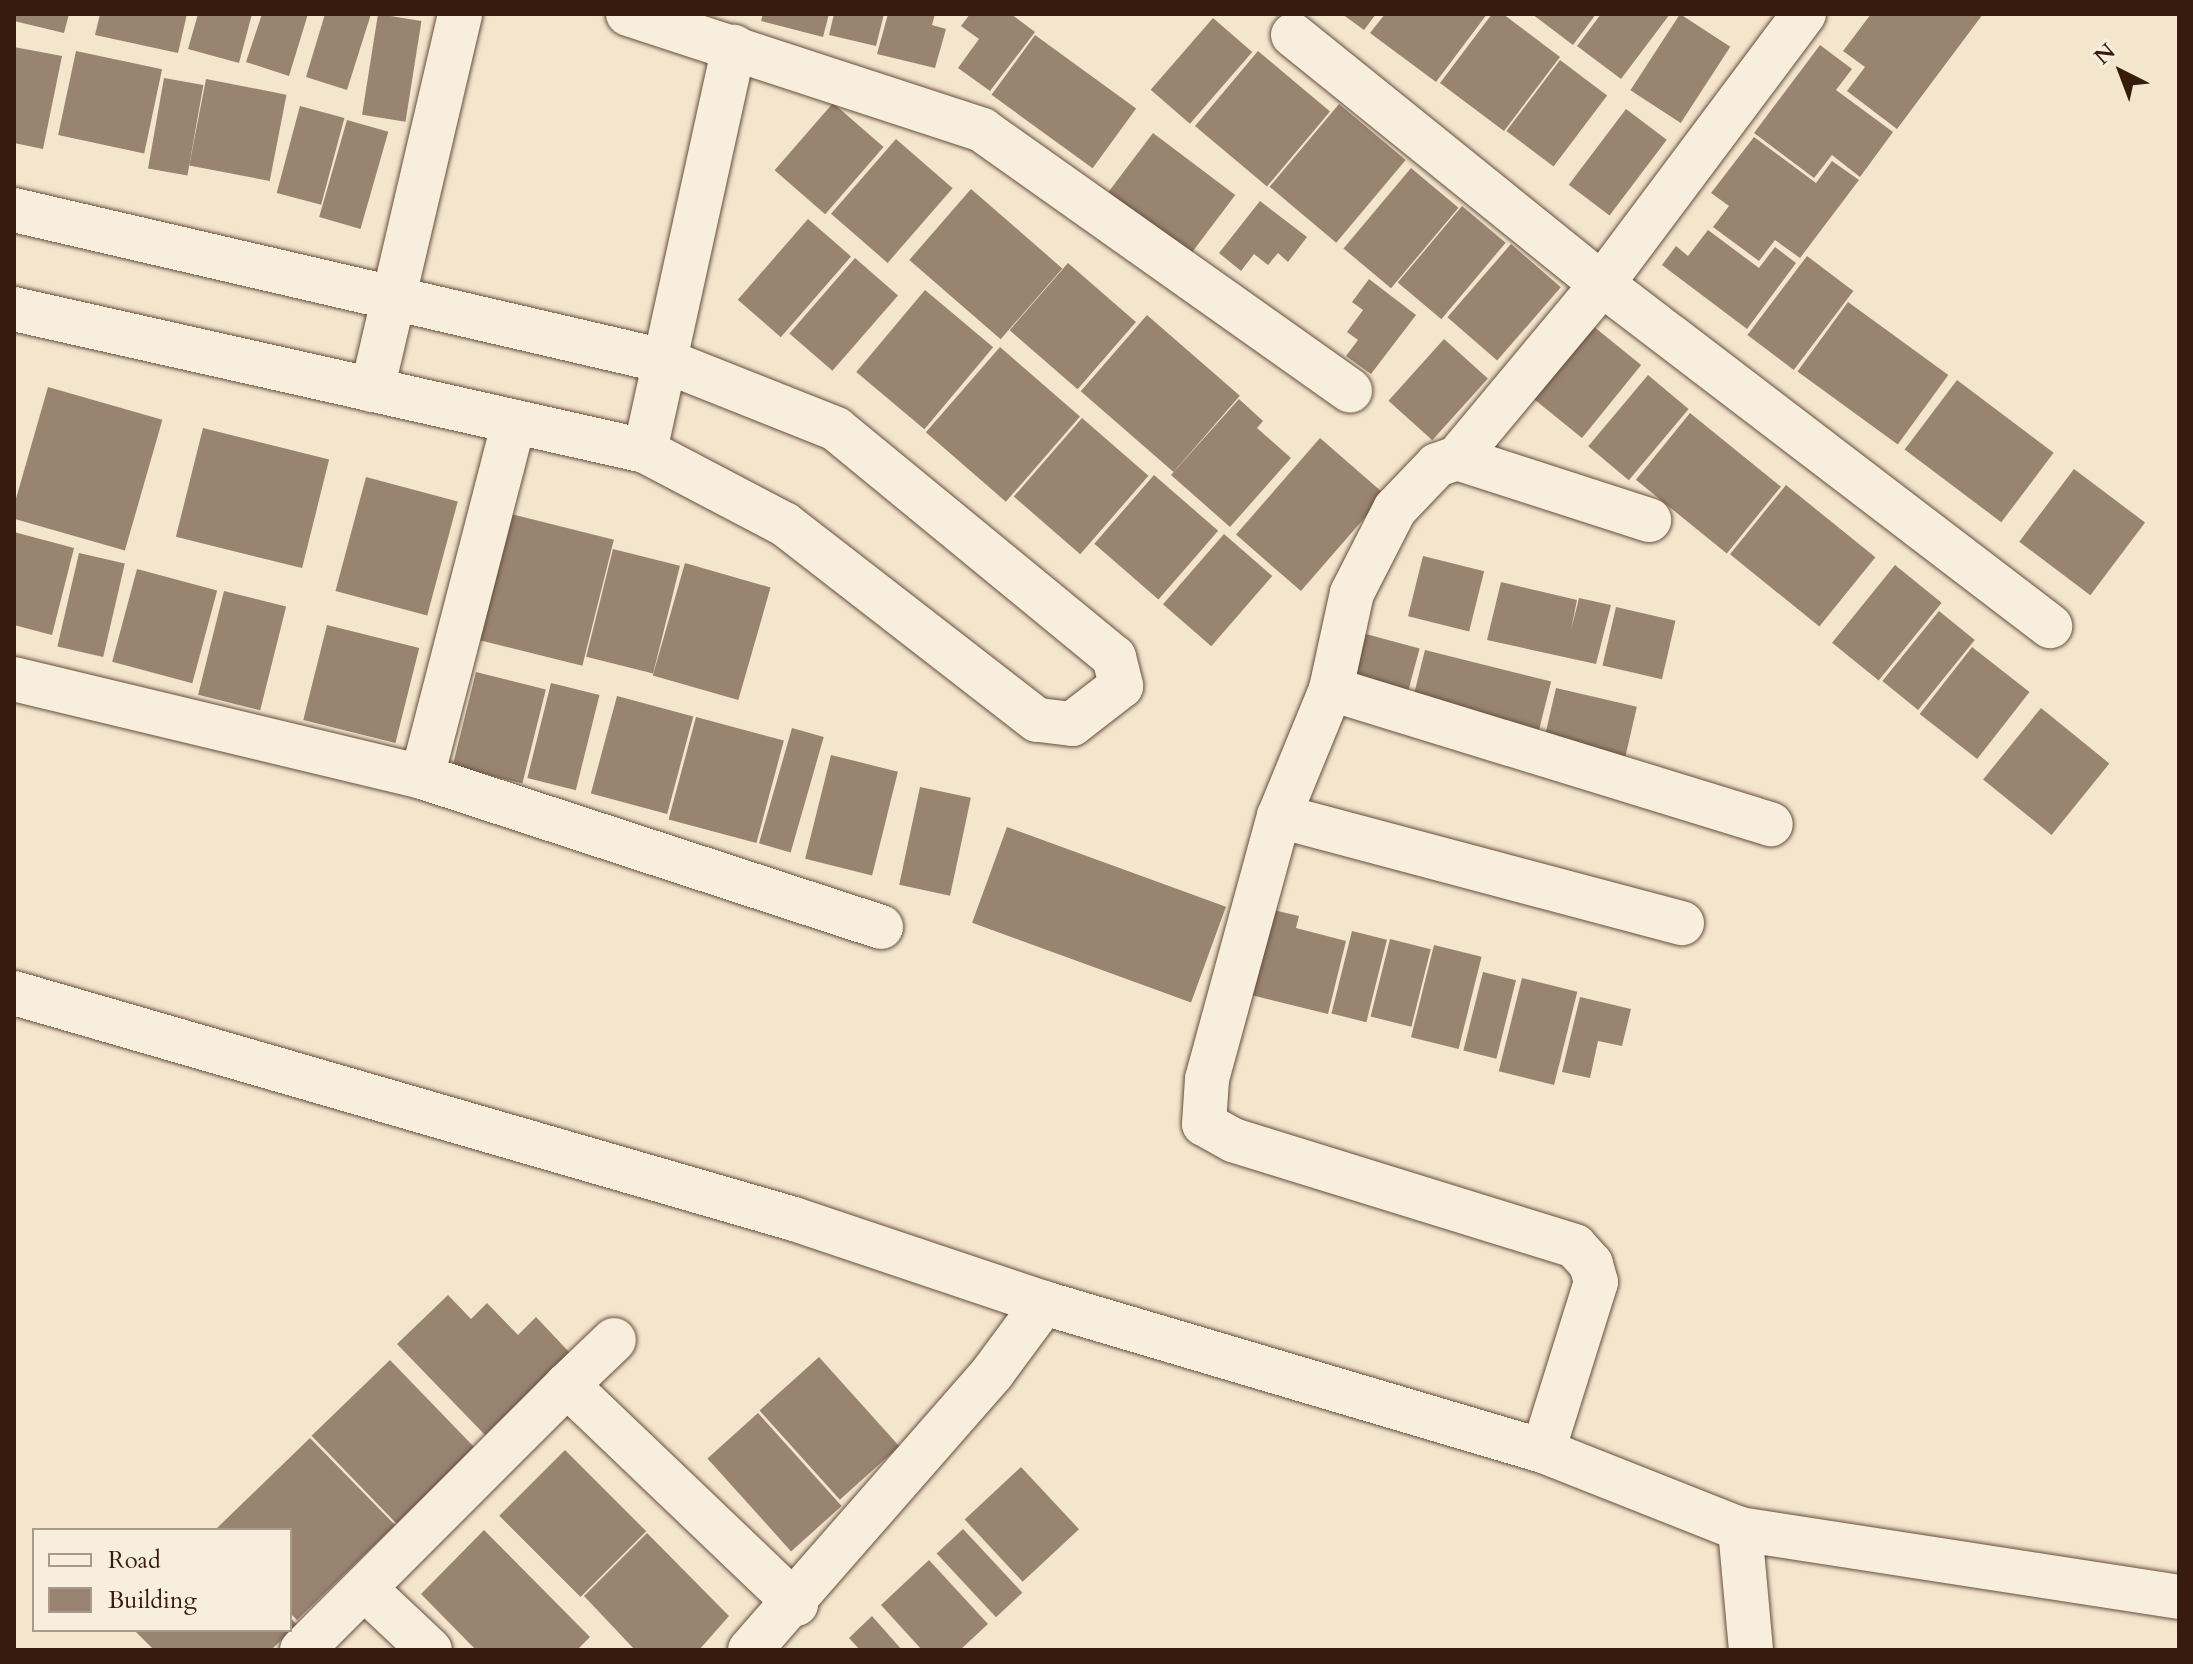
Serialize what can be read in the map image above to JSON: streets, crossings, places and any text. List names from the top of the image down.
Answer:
{
  "legend": ["Road", "Building"],
  "north": "top left"
}
